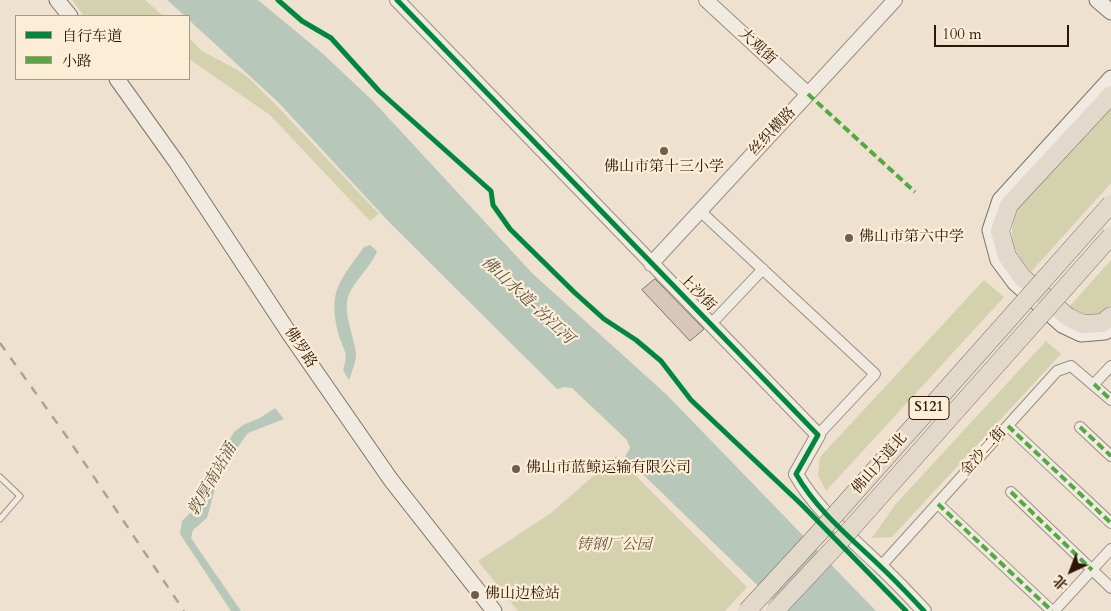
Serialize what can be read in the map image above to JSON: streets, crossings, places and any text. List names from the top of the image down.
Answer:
{
  "streets": {
    "highway": ["S121", "佛山大道北"],
    "main road": ["佛罗路"],
    "street": [
      "大观街",
      "丝织横路",
      "上沙街",
      "金沙二街"
    ]
  },
  "crossings": [
    ["大观街", "丝织横路"],
    ["丝织横路", "上沙街"]
  ],
  "water": ["佛山水道-汾江河", "敦厚南站涌"],
  "parks": ["铸钢厂公园"],
  "places": [
    "佛山市第十三小学",
    "佛山市第六中学",
    "佛山市蓝鲸运输有限公司",
    "佛山边检站"
  ],
  "legend": ["自行车道", "小路"],
  "scale_bar": "100 m",
  "north": "bottom left"
}
